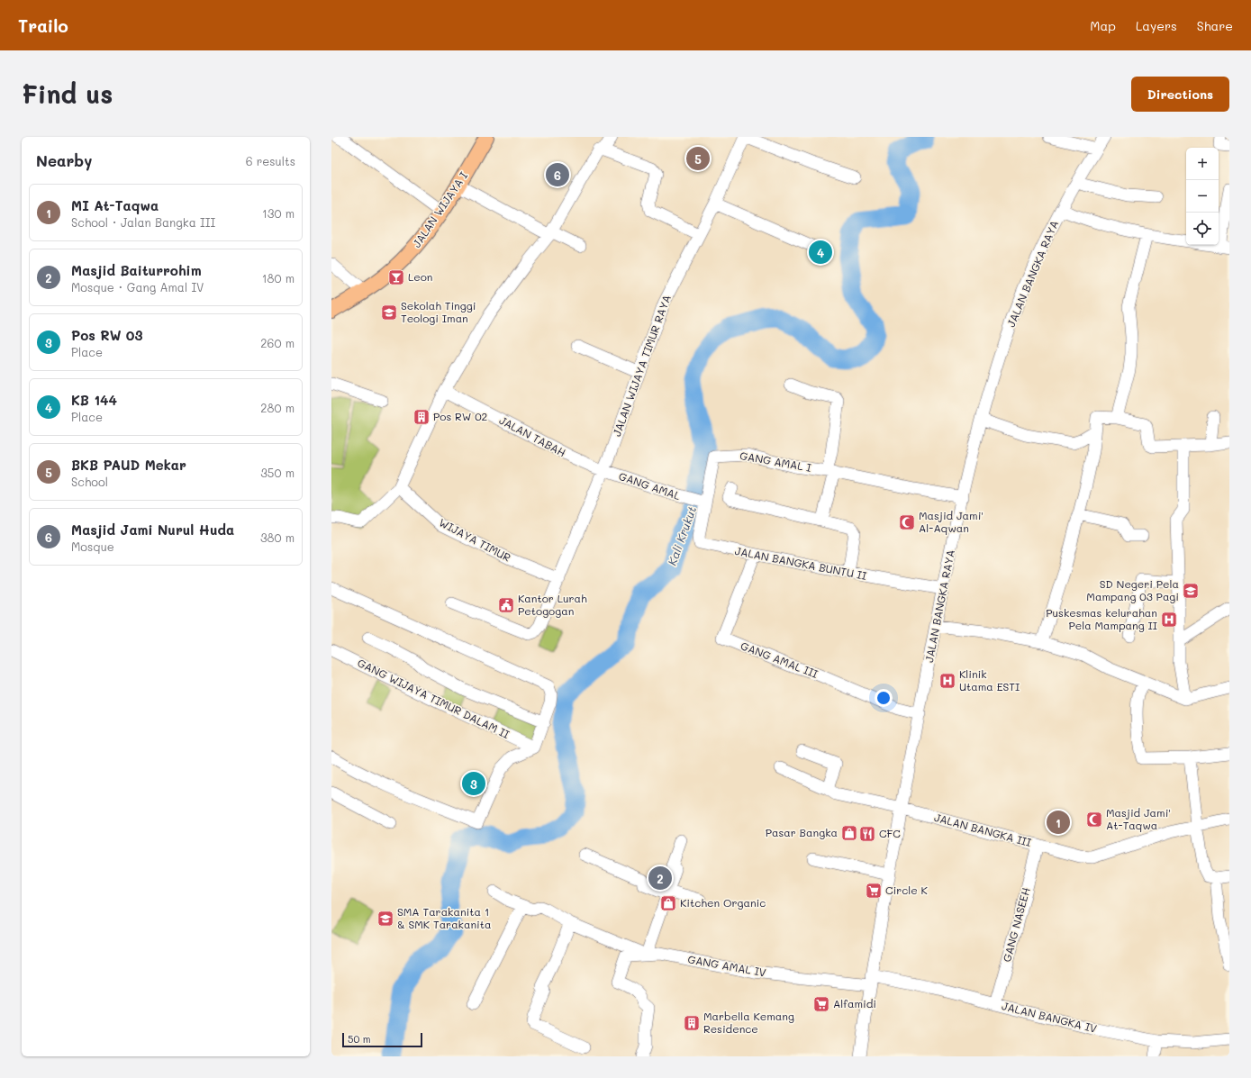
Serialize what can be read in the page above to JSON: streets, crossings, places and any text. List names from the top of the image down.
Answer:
{
  "streets": {
    "main road": ["JALAN WIJAYA I"],
    "street": [
      "JALAN BANGKA RAYA",
      "JALAN WIJAYA TIMUR RAYA",
      "JALAN TABAH",
      "GANG AMAL I",
      "GANG AMAL",
      "WIJAYA TIMUR",
      "JALAN BANGKA BUNTU II",
      "GANG AMAL III",
      "GANG WIJAYA TIMUR DALAM II",
      "JALAN BANGKA III",
      "GANG NASEEH",
      "GANG AMAL IV",
      "JALAN BANGKA IV"
    ]
  },
  "crossings": [
    ["JALAN BANGKA RAYA", "GANG AMAL I"],
    ["JALAN BANGKA RAYA", "JALAN BANGKA BUNTU II"],
    ["JALAN BANGKA RAYA", "GANG AMAL III"],
    ["JALAN BANGKA RAYA", "JALAN BANGKA III"],
    ["JALAN BANGKA RAYA", "GANG AMAL IV"],
    ["JALAN BANGKA RAYA", "JALAN BANGKA IV"],
    ["JALAN WIJAYA TIMUR RAYA", "JALAN TABAH"],
    ["JALAN WIJAYA TIMUR RAYA", "GANG AMAL"],
    ["JALAN WIJAYA TIMUR RAYA", "WIJAYA TIMUR"],
    ["JALAN TABAH", "GANG AMAL"],
    ["GANG AMAL I", "GANG AMAL"],
    ["GANG AMAL I", "JALAN BANGKA BUNTU II"],
    ["GANG AMAL", "JALAN BANGKA BUNTU II"],
    ["JALAN BANGKA BUNTU II", "GANG AMAL III"],
    ["JALAN BANGKA III", "GANG NASEEH"],
    ["GANG NASEEH", "JALAN BANGKA IV"],
    ["GANG AMAL IV", "JALAN BANGKA IV"]
  ],
  "water": ["Kali Krukut"],
  "places": {
    "bar": ["Leon"],
    "school or university": ["Sekolah Tinggi Teologi Iman", "SD Negeri Pela Mampang 03 Pagi", "SMA Tarakanita 1 & SMK Tarakanita"],
    "building": ["Pos RW 02", "Marbella Kemang Residence"],
    "mosque": ["Masjid Jami' Al-Aqwan", "Masjid Jami' At-Taqwa"],
    "public building": ["Kantor Lurah Petogogan"],
    "hospital": ["Puskesmas kelurahan Pela Mampang II", "Klinik Utama ESTI"],
    "shop": ["Pasar Bangka", "Kitchen Organic"],
    "restaurant": ["CFC"],
    "supermarket": ["Circle K", "Alfamidi"]
  },
  "scale_bar": "50 m",
  "page": {
    "header": "Trailo",
    "nav": ["Map", "Layers", "Share"],
    "buttons": "Directions",
    "title": "Find us",
    "heading": ["Nearby", "6 results"],
    "pins": [
      "5",
      "6",
      "4",
      "3",
      "1",
      "2"
    ],
    "map_buttons": ["+", "−"],
    "list": [
      {
        "mark": "1",
        "name": "MI At-Taqwa",
        "note": "School · Jalan Bangka III",
        "value": "130 m"
      },
      {
        "mark": "2",
        "name": "Masjid Baiturrohim",
        "note": "Mosque · Gang Amal IV",
        "value": "180 m"
      },
      {
        "mark": "3",
        "name": "Pos RW 03",
        "note": "Place",
        "value": "260 m"
      },
      {
        "mark": "4",
        "name": "KB 144",
        "note": "Place",
        "value": "280 m"
      },
      {
        "mark": "5",
        "name": "BKB PAUD Mekar",
        "note": "School",
        "value": "350 m"
      },
      {
        "mark": "6",
        "name": "Masjid Jami Nurul Huda",
        "note": "Mosque",
        "value": "380 m"
      }
    ],
    "scale": "50 m"
  }
}
